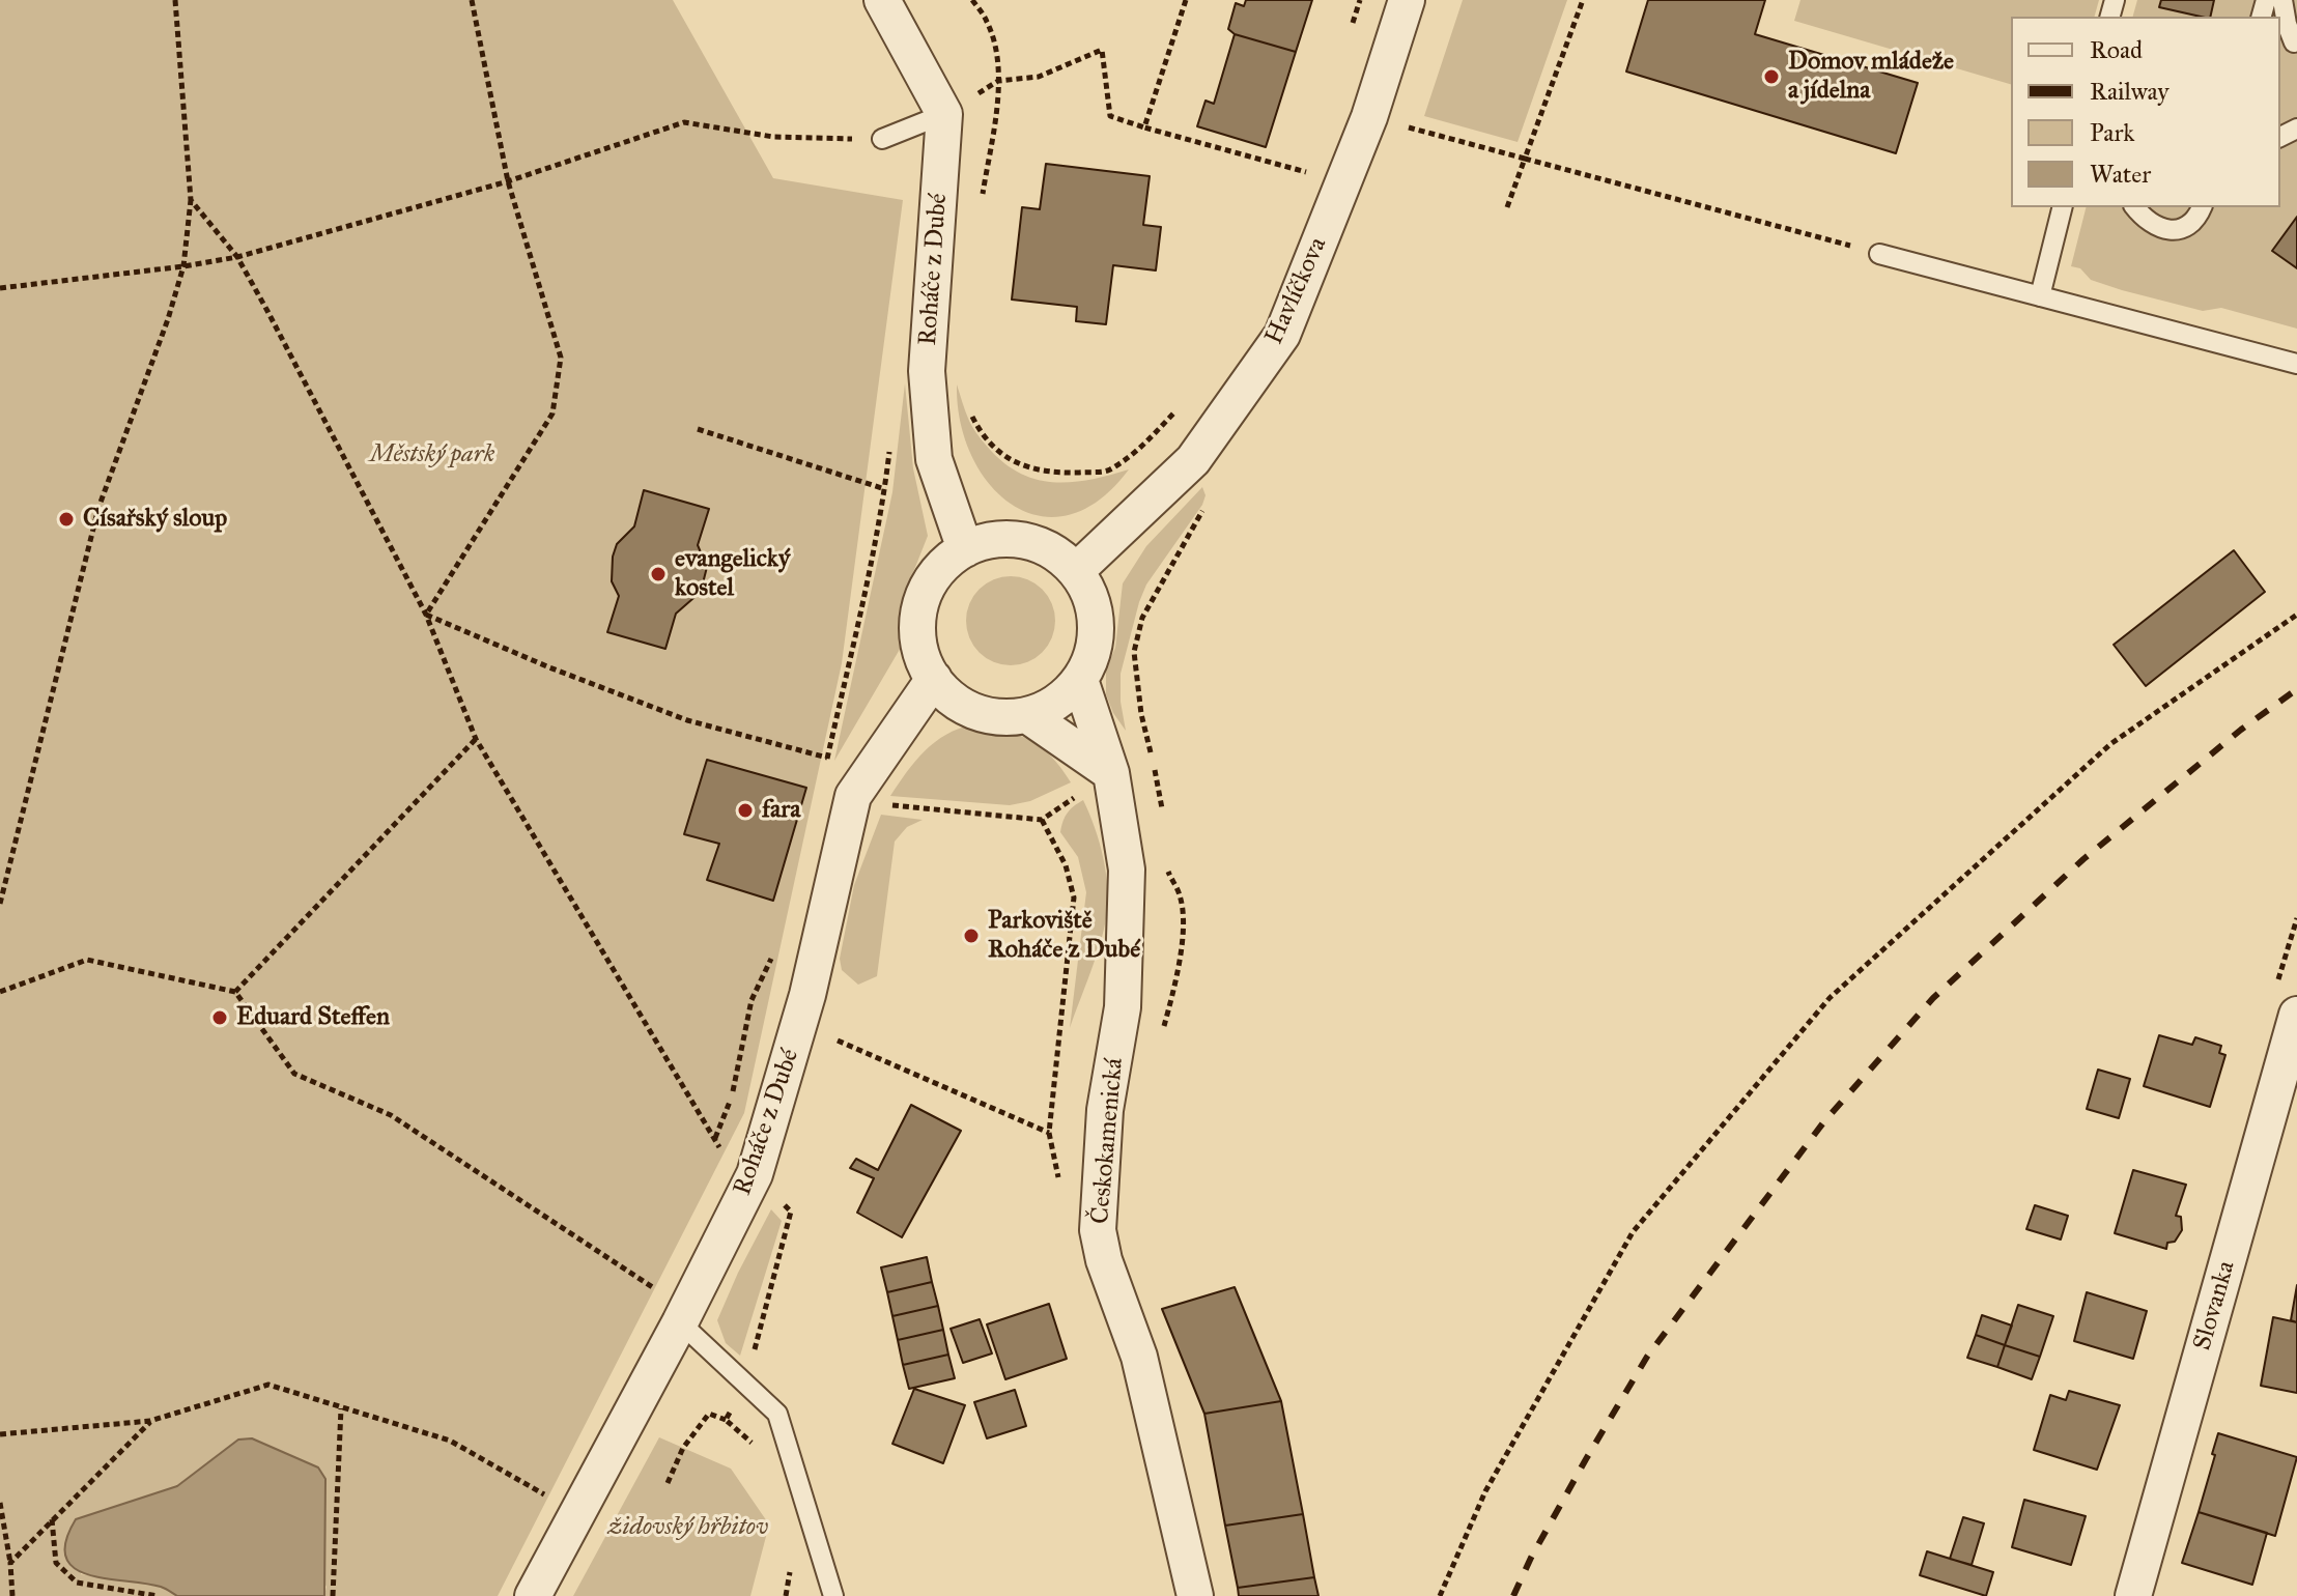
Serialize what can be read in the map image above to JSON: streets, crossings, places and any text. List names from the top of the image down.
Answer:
{
  "streets": {
    "street": [
      "Roháče z Dubé",
      "Havlíčkova",
      "Českokamenická",
      "Slovanka"
    ]
  },
  "crossings": [
    ["Roháče z Dubé", "Havlíčkova"],
    ["Roháče z Dubé", "Českokamenická"],
    ["Havlíčkova", "Českokamenická"]
  ],
  "parks": ["Městský park", "židovský hřbitov"],
  "places": [
    "Domov mládeže a jídelna",
    "Císařský sloup",
    "evangelický kostel",
    "fara",
    "Parkoviště Roháče z Dubé",
    "Eduard Steffen"
  ],
  "legend": [
    "Road",
    "Railway",
    "Park",
    "Water"
  ]
}
